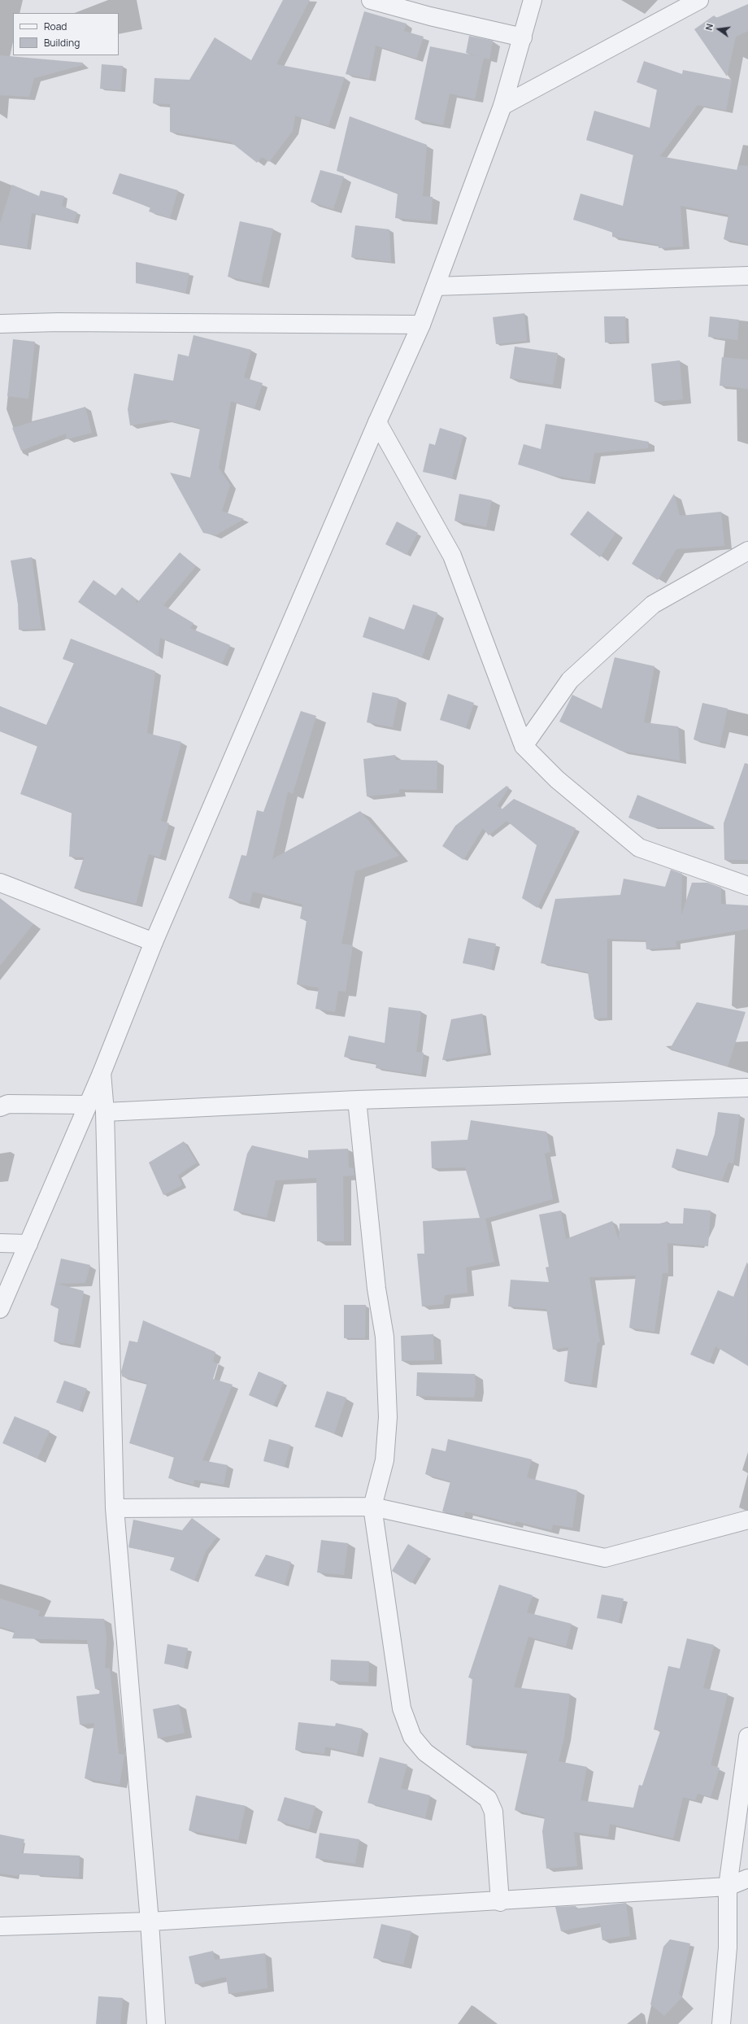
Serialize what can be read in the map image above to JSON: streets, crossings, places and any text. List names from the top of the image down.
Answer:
{
  "legend": ["Road", "Building"],
  "north": "left"
}
